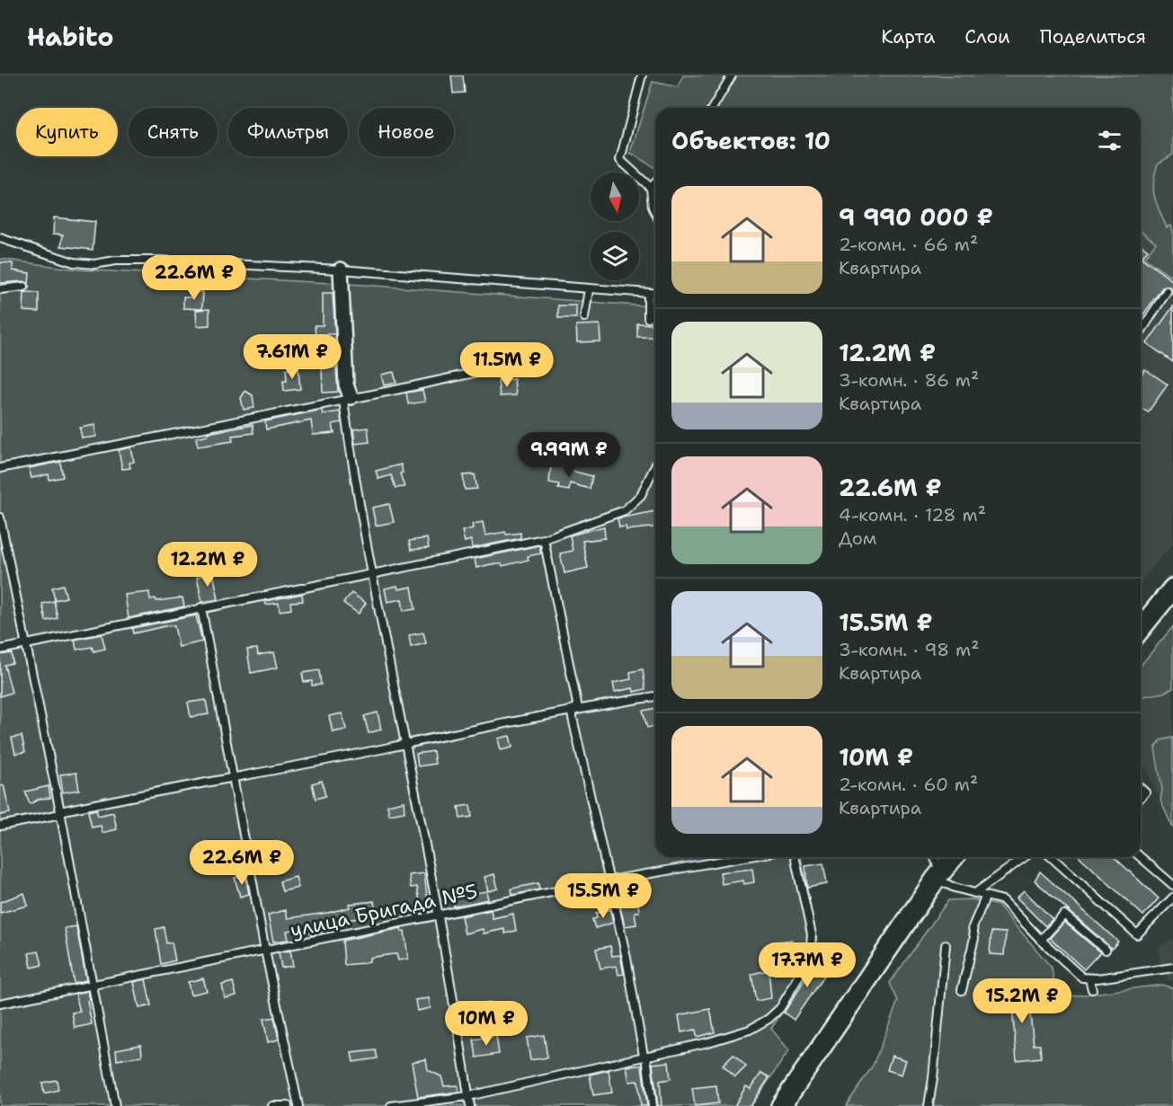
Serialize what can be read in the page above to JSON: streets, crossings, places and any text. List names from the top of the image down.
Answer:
{
  "streets": {
    "lane": ["улица Бригада №5"]
  },
  "north": "bottom",
  "page": {
    "header": "Habito",
    "nav": ["Карта", "Слои", "Поделиться"],
    "chip": [
      "Купить",
      "Снять",
      "Фильтры",
      "Новое"
    ],
    "heading": "Объектов: 10",
    "list": [
      {
        "name": "9 990 000 ₽",
        "note": "2-комн. · 66 m² · Квартира"
      },
      {
        "name": "12.2M ₽",
        "note": "3-комн. · 86 m² · Квартира"
      },
      {
        "name": "22.6M ₽",
        "note": "4-комн. · 128 m² · Дом"
      },
      {
        "name": "15.5M ₽",
        "note": "3-комн. · 98 m² · Квартира"
      },
      {
        "name": "10M ₽",
        "note": "2-комн. · 60 m² · Квартира"
      }
    ],
    "price": [
      "22.6M ₽",
      "7.61M ₽",
      "11.5M ₽",
      "9.99M ₽",
      "12.2M ₽",
      "22.6M ₽",
      "15.5M ₽",
      "17.7M ₽",
      "15.2M ₽",
      "10M ₽"
    ]
  }
}
